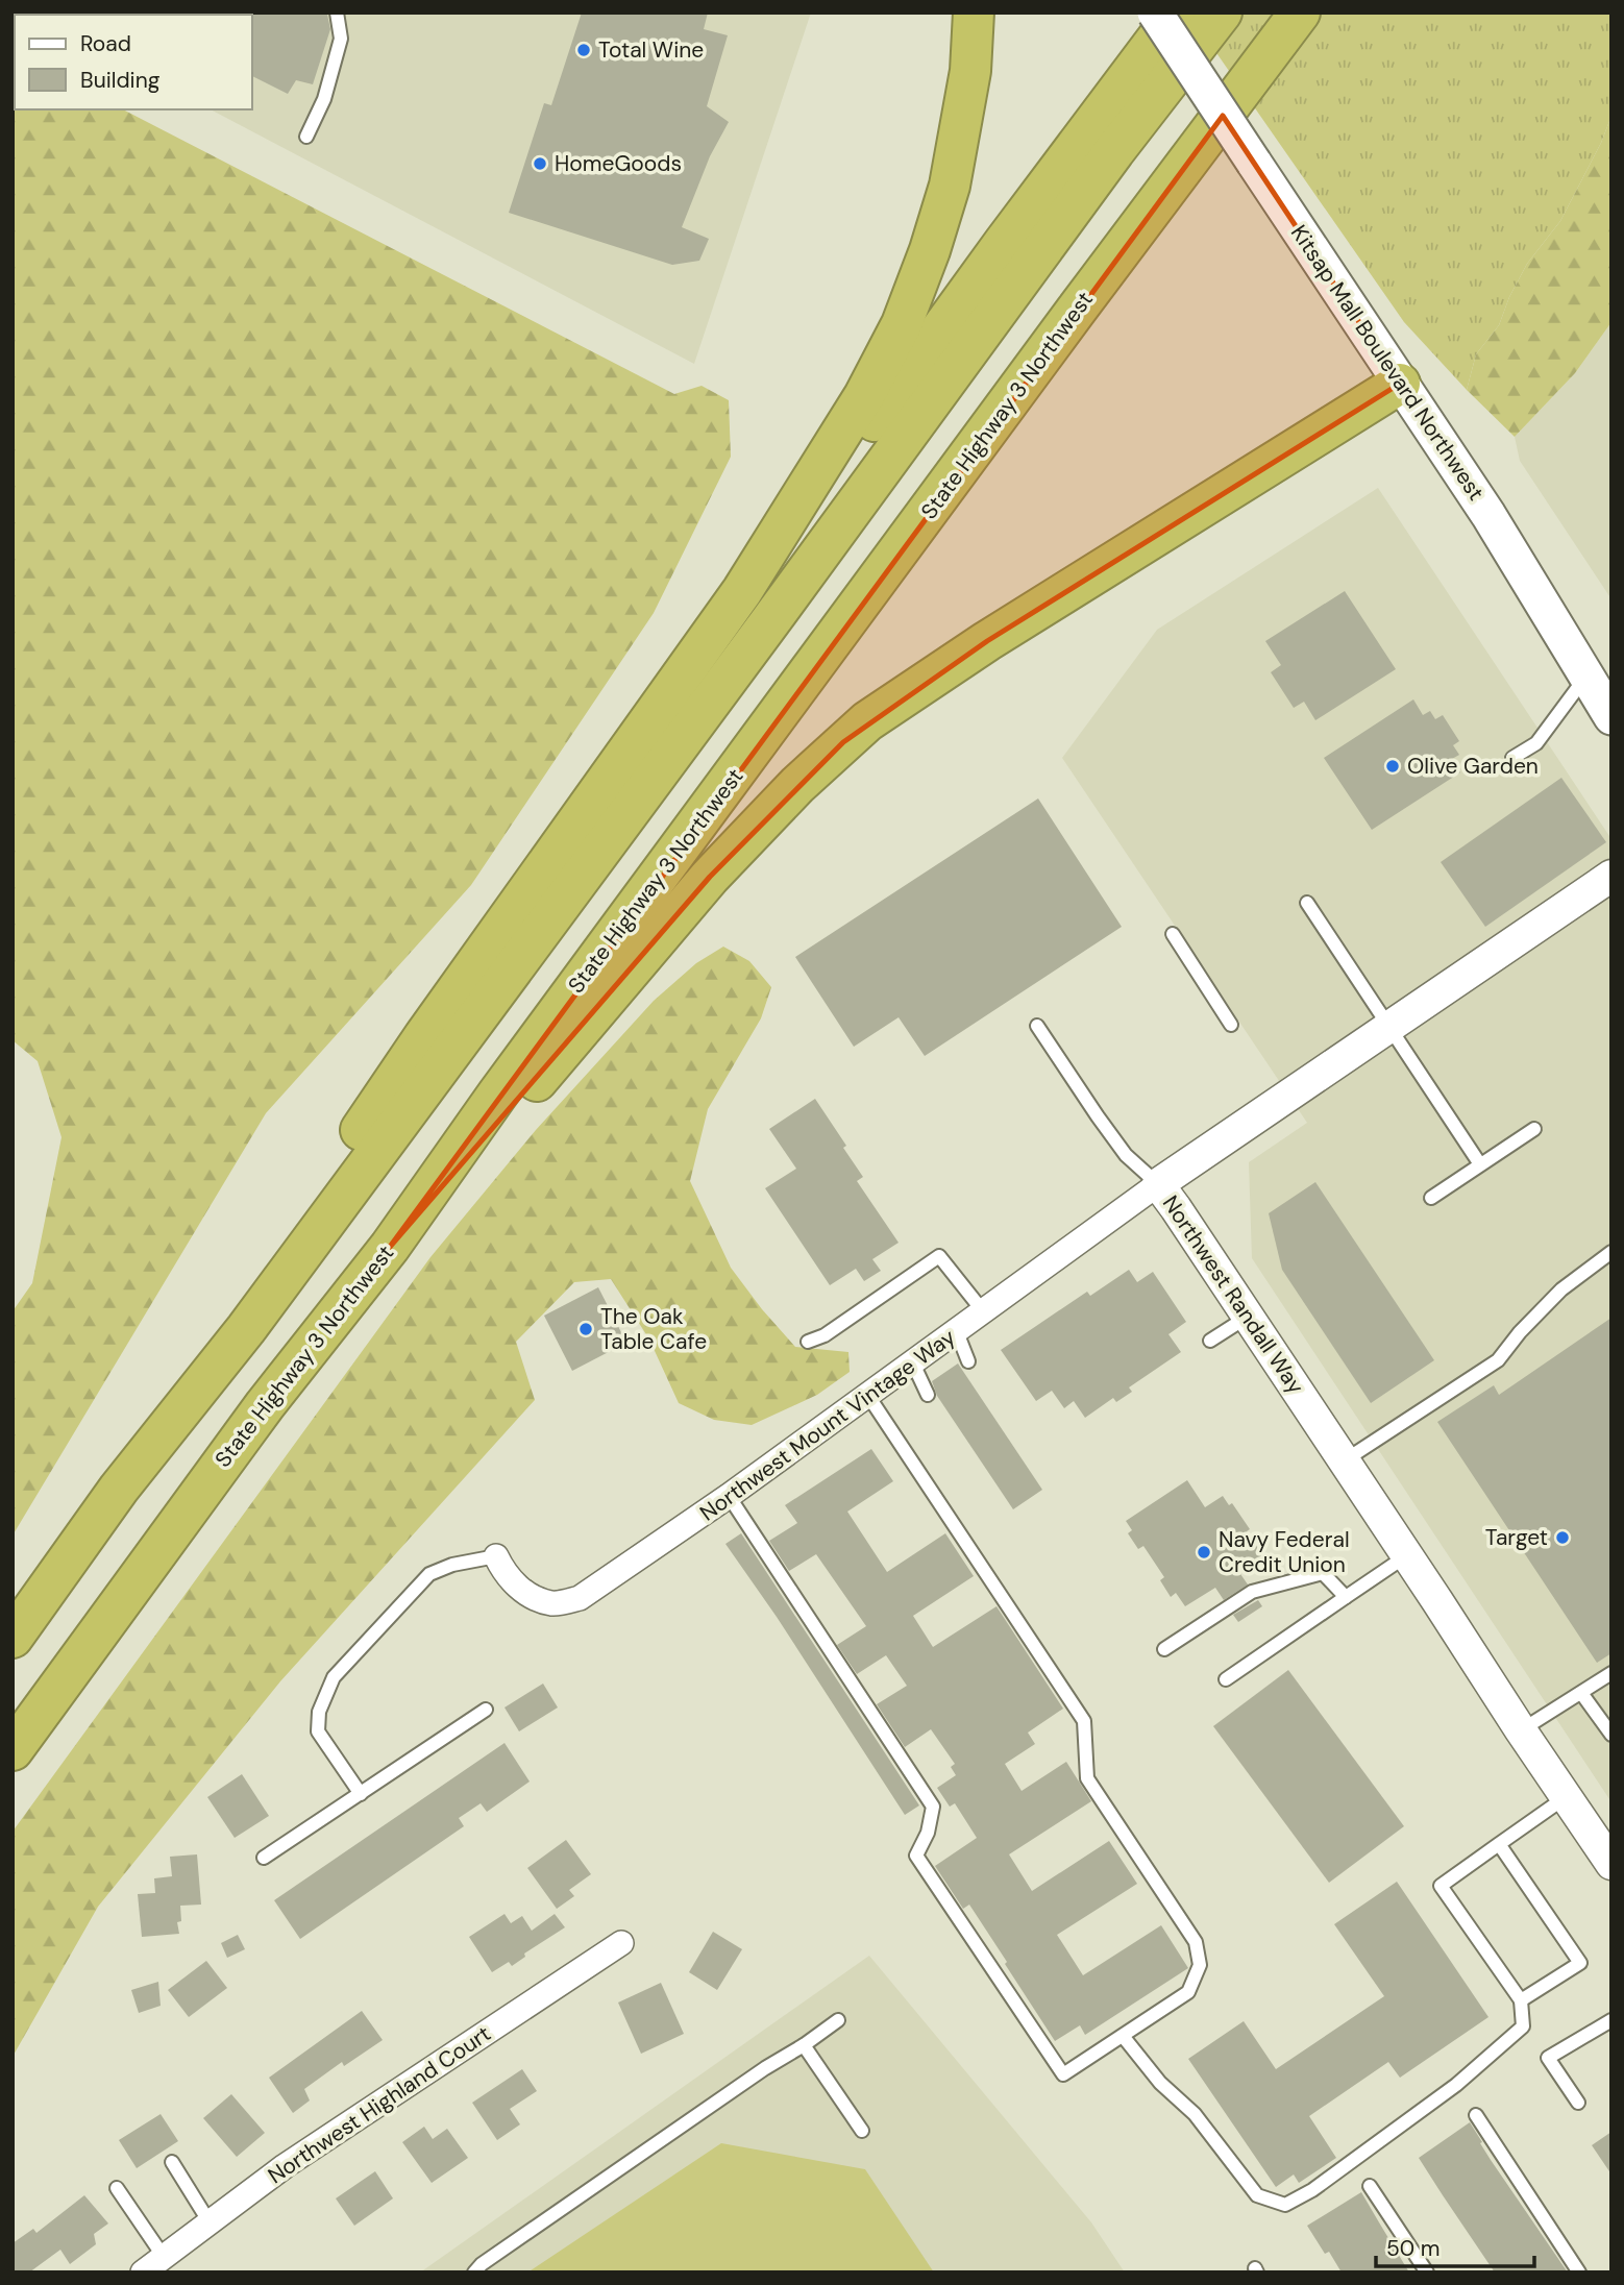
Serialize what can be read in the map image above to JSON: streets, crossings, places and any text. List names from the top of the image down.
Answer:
{
  "streets": {
    "highway": ["State Highway 3 Northwest"],
    "main road": ["Kitsap Mall Boulevard Northwest"],
    "street": ["Northwest Randall Way", "Northwest Mount Vintage Way", "Northwest Highland Court"]
  },
  "crossings": [
    ["Northwest Randall Way", "Northwest Mount Vintage Way"]
  ],
  "places": [
    "Total Wine",
    "HomeGoods",
    "Olive Garden",
    "The Oak Table Cafe",
    "Target",
    "Navy Federal Credit Union"
  ],
  "legend": ["Road", "Building"],
  "scale_bar": "50 m"
}
